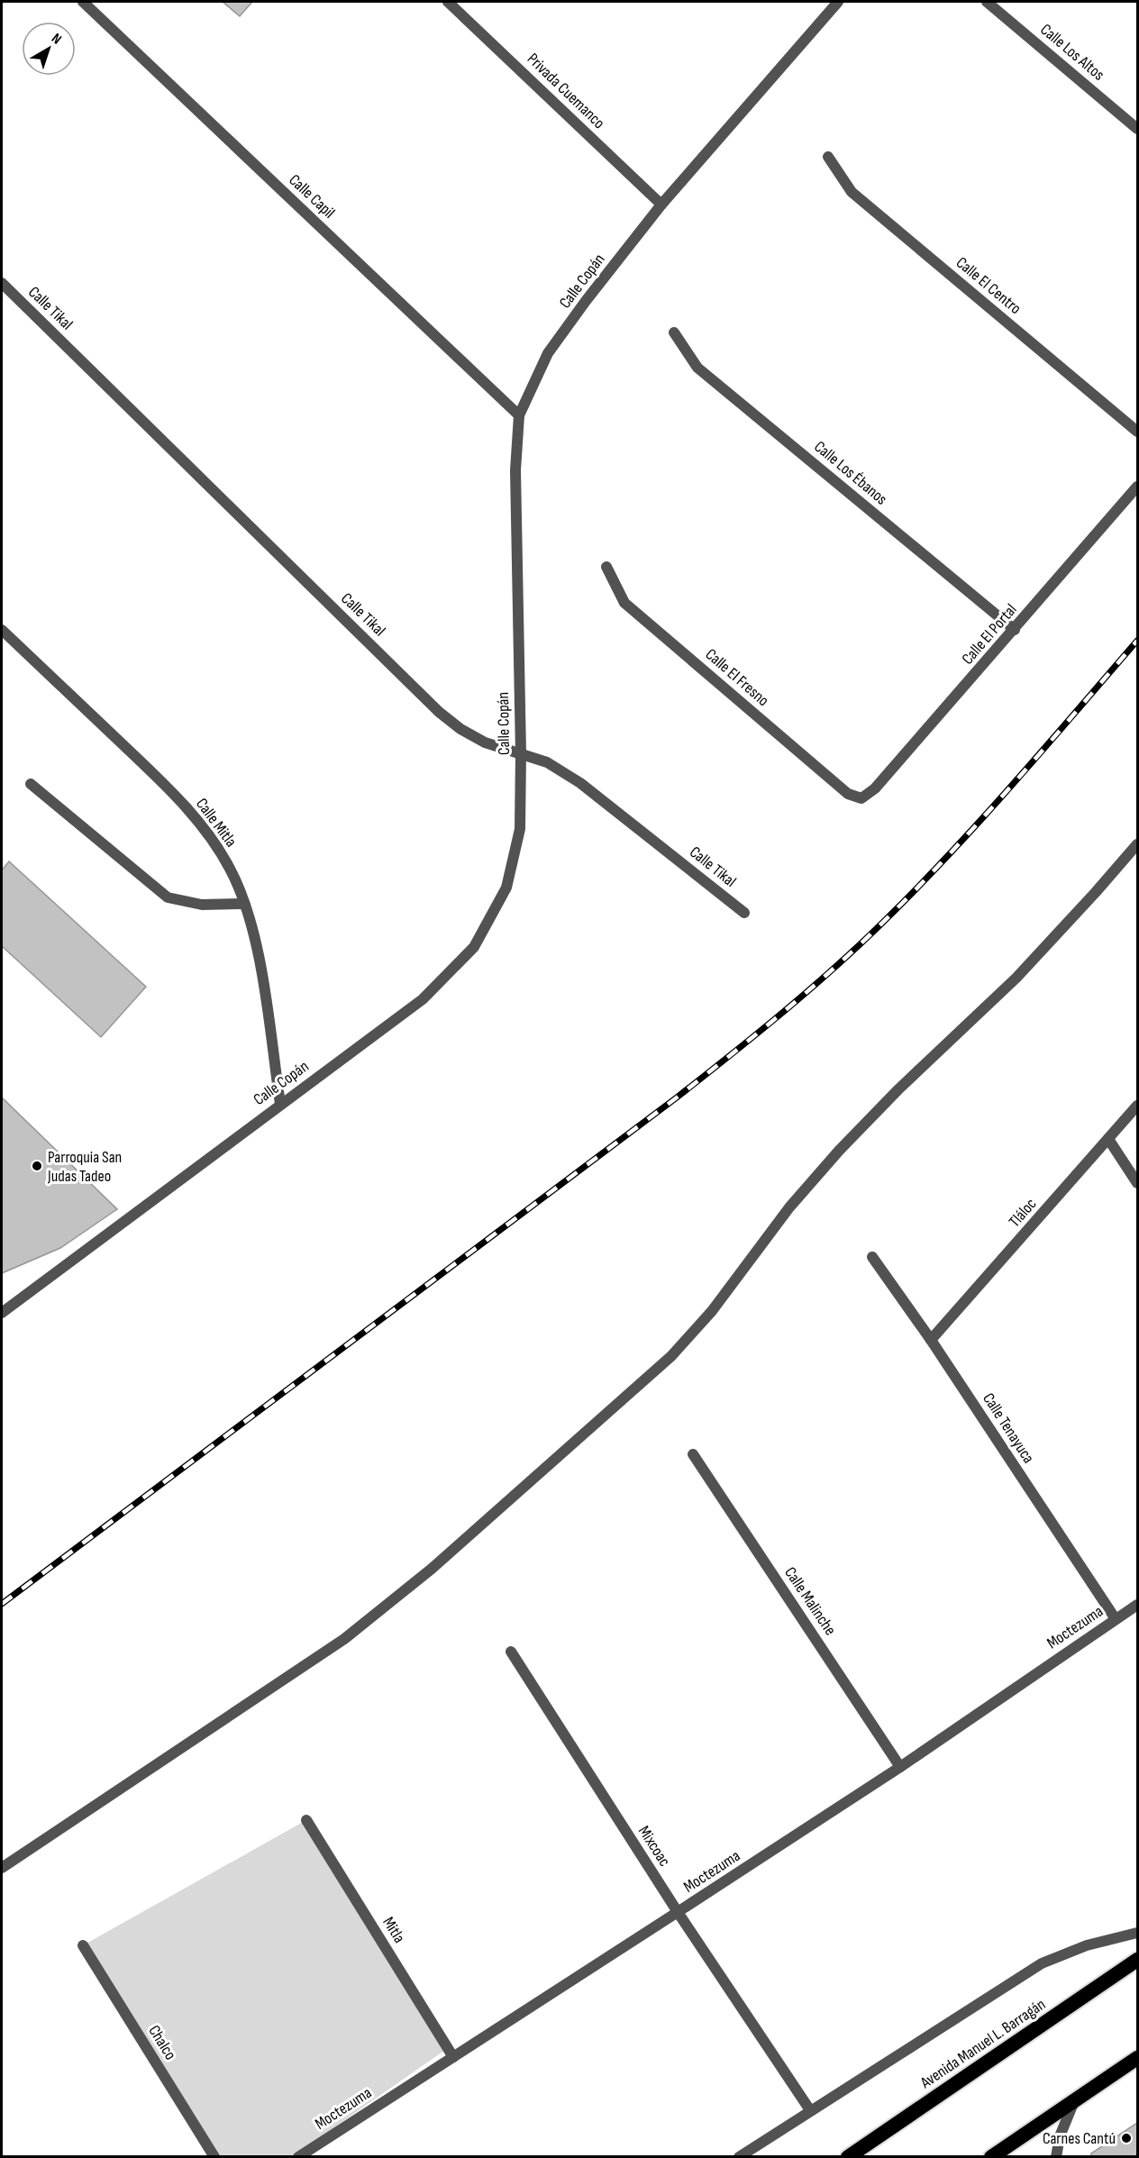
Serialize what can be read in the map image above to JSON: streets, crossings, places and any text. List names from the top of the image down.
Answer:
{
  "streets": {
    "highway": ["Avenida Manuel L. Barragán"],
    "street": [
      "Calle Los Altos",
      "Privada Cuemanco",
      "Calle Capil",
      "Calle Copán",
      "Calle El Centro",
      "Calle Tikal",
      "Calle Los Ébanos",
      "Calle El Portal",
      "Calle El Fresno",
      "Calle Mitla",
      "Tláloc",
      "Calle Tenayuca",
      "Calle Malinche",
      "Moctezuma",
      "Mixcoac",
      "Mitla",
      "Chalco"
    ]
  },
  "crossings": [
    ["Privada Cuemanco", "Calle Copán"],
    ["Calle Capil", "Calle Copán"],
    ["Calle Copán", "Calle Tikal"],
    ["Calle Copán", "Calle Mitla"],
    ["Calle Los Ébanos", "Calle El Portal"],
    ["Calle El Portal", "Calle El Fresno"],
    ["Tláloc", "Calle Tenayuca"],
    ["Calle Tenayuca", "Moctezuma"],
    ["Calle Malinche", "Moctezuma"],
    ["Moctezuma", "Mixcoac"],
    ["Moctezuma", "Mitla"]
  ],
  "places": ["Parroquia San Judas Tadeo", "Carnes Cantú"],
  "north": "top right"
}
